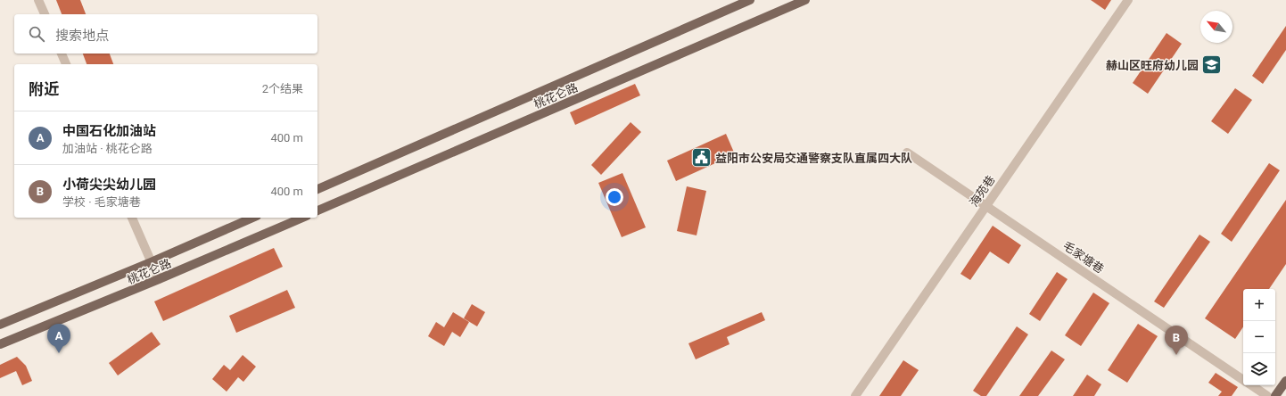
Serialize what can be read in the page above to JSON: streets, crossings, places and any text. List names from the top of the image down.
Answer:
{
  "streets": {
    "main road": ["桃花仑路"],
    "street": ["海苑巷", "毛家塘巷"]
  },
  "crossings": [
    ["海苑巷", "毛家塘巷"]
  ],
  "places": {
    "school or university": ["赫山区旺府幼儿园"],
    "public building": ["益阳市公安局交通警察支队直属四大队"]
  },
  "north": "top left",
  "page": {
    "search": "搜索地点",
    "heading": ["附近", "2个结果"],
    "list": [
      {
        "mark": "A",
        "name": "中国石化加油站",
        "note": "加油站 · 桃花仑路",
        "value": "400 m"
      },
      {
        "mark": "B",
        "name": "小荷尖尖幼儿园",
        "note": "学校 · 毛家塘巷",
        "value": "400 m"
      }
    ],
    "map_buttons": ["+", "−"],
    "pins": ["A", "B"]
  }
}
